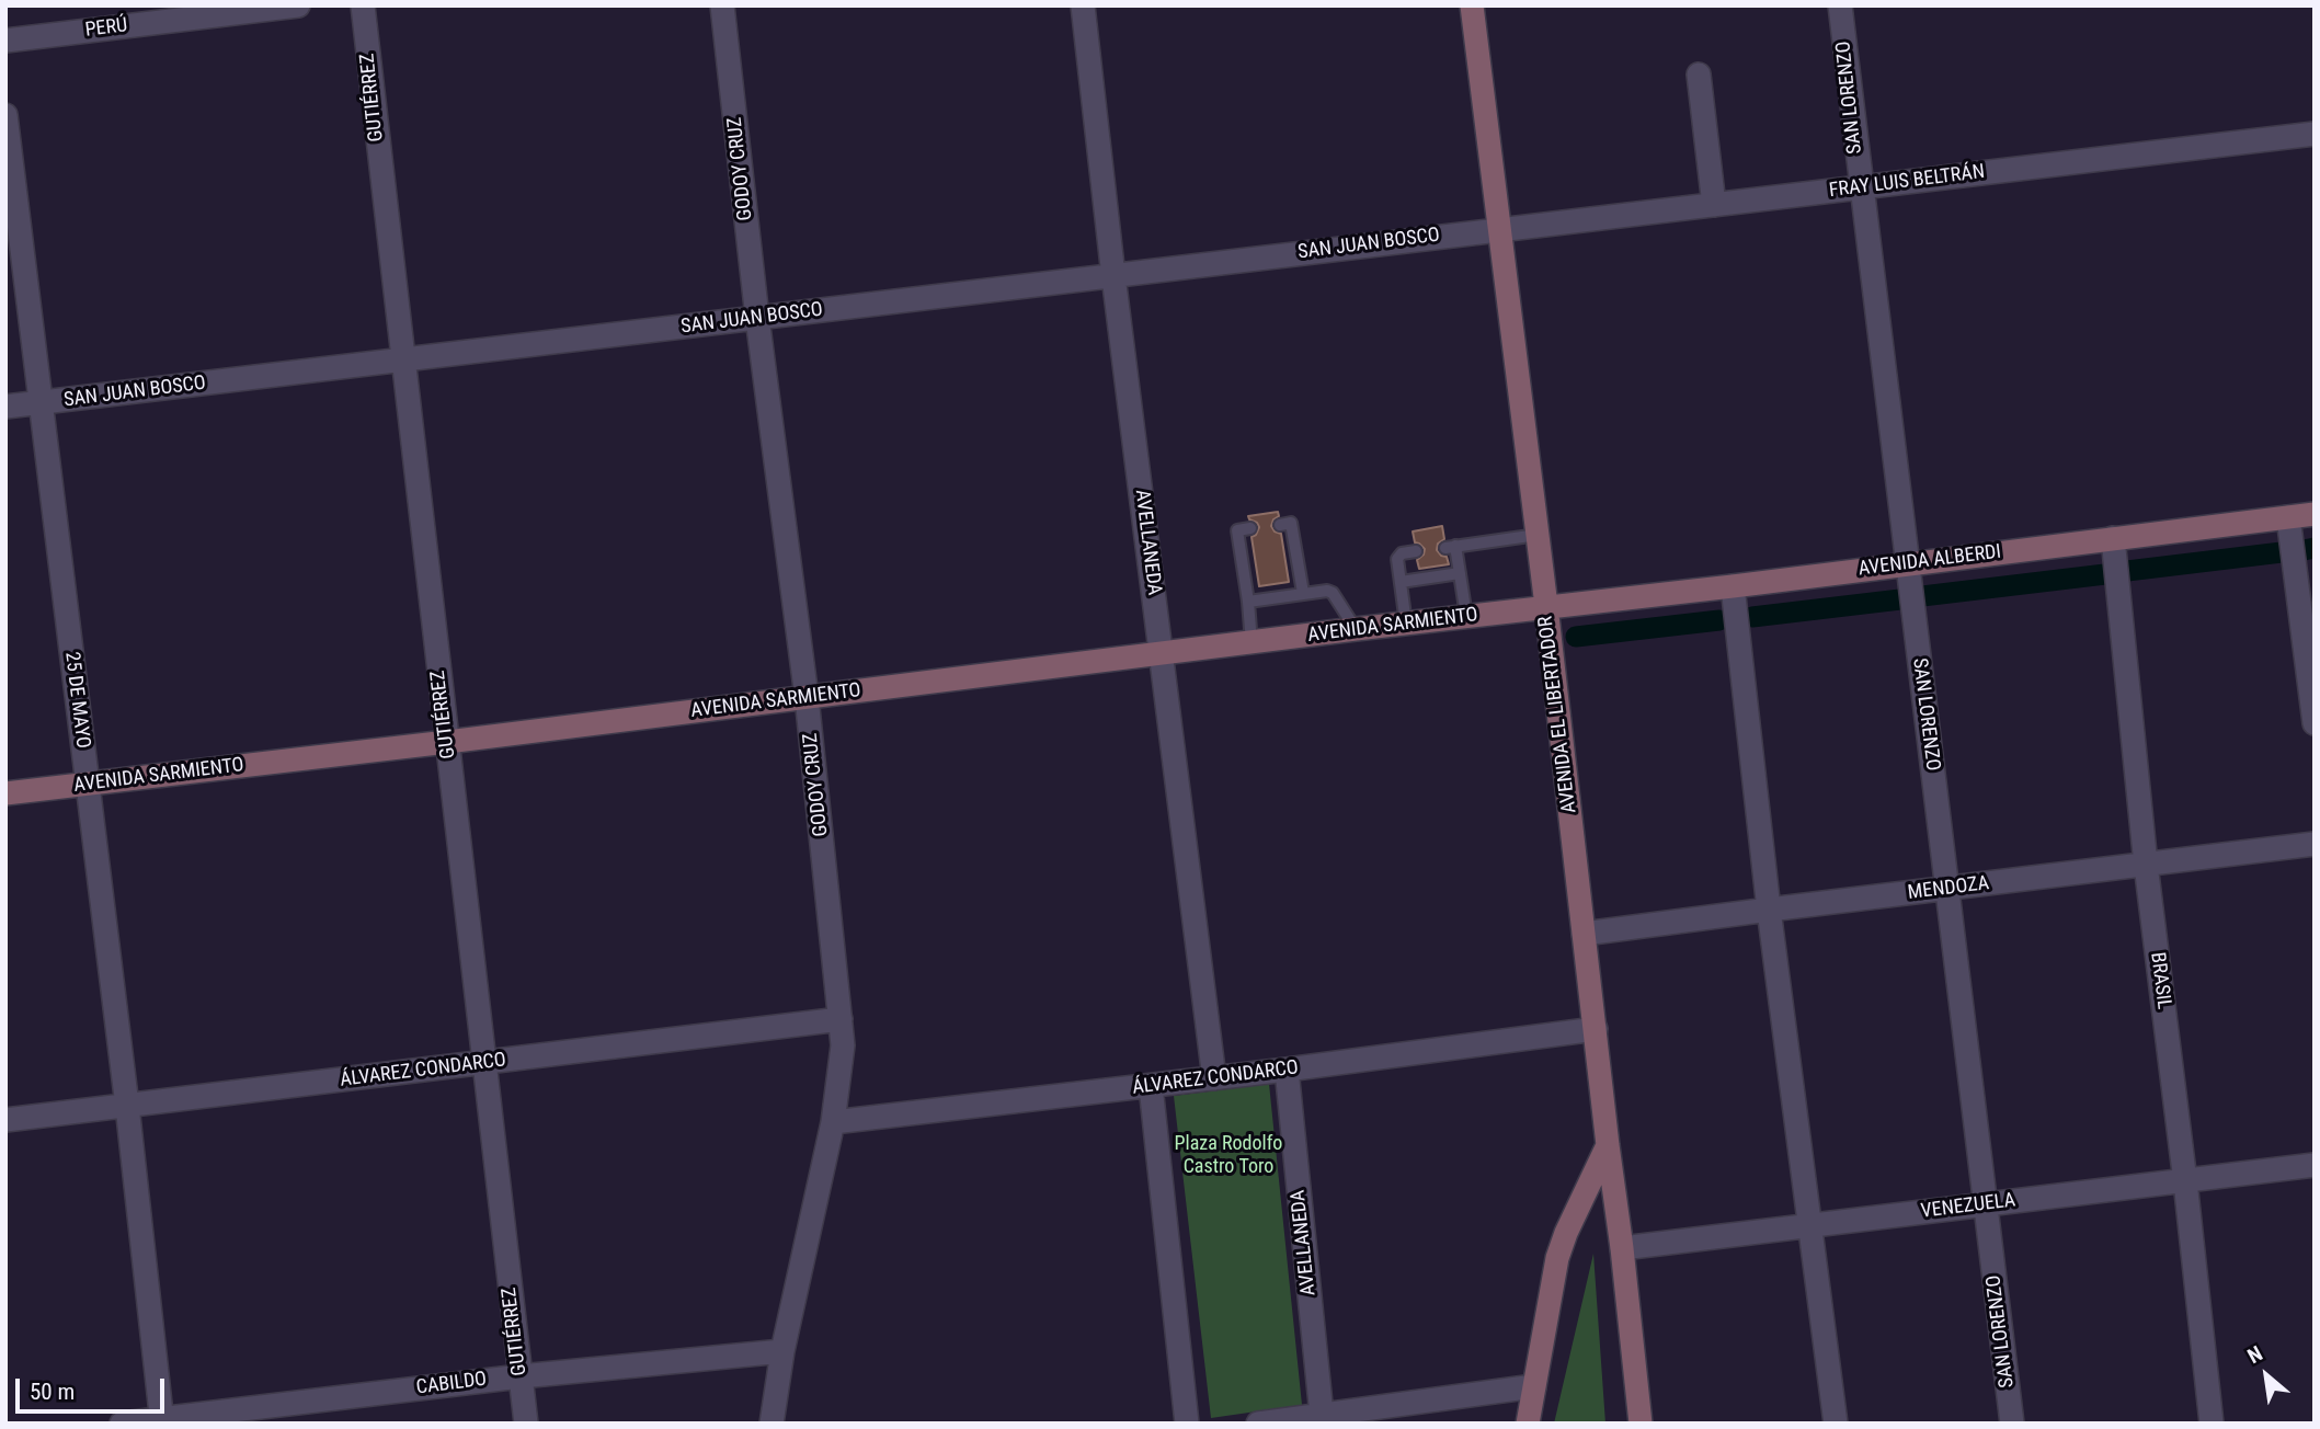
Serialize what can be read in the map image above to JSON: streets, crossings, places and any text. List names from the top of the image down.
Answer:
{
  "streets": {
    "main road": ["AVENIDA ALBERDI", "AVENIDA SARMIENTO", "AVENIDA EL LIBERTADOR"],
    "street": [
      "PERÚ",
      "GUTIÉRREZ",
      "SAN LORENZO",
      "GODOY CRUZ",
      "FRAY LUIS BELTRÁN",
      "SAN JUAN BOSCO",
      "AVELLANEDA",
      "25 DE MAYO",
      "MENDOZA",
      "BRASIL",
      "ÁLVAREZ CONDARCO",
      "VENEZUELA",
      "CABILDO"
    ]
  },
  "crossings": [
    ["GUTIÉRREZ", "SAN JUAN BOSCO"],
    ["GUTIÉRREZ", "AVENIDA SARMIENTO"],
    ["GUTIÉRREZ", "ÁLVAREZ CONDARCO"],
    ["GUTIÉRREZ", "CABILDO"],
    ["SAN LORENZO", "FRAY LUIS BELTRÁN"],
    ["SAN LORENZO", "AVENIDA ALBERDI"],
    ["SAN LORENZO", "MENDOZA"],
    ["SAN LORENZO", "VENEZUELA"],
    ["GODOY CRUZ", "SAN JUAN BOSCO"],
    ["GODOY CRUZ", "AVENIDA SARMIENTO"],
    ["GODOY CRUZ", "ÁLVAREZ CONDARCO"],
    ["GODOY CRUZ", "CABILDO"],
    ["FRAY LUIS BELTRÁN", "SAN JUAN BOSCO"],
    ["FRAY LUIS BELTRÁN", "AVENIDA EL LIBERTADOR"],
    ["SAN JUAN BOSCO", "AVELLANEDA"],
    ["SAN JUAN BOSCO", "25 DE MAYO"],
    ["SAN JUAN BOSCO", "AVENIDA EL LIBERTADOR"],
    ["AVELLANEDA", "AVENIDA SARMIENTO"],
    ["AVELLANEDA", "ÁLVAREZ CONDARCO"],
    ["AVENIDA ALBERDI", "AVENIDA SARMIENTO"],
    ["AVENIDA ALBERDI", "AVENIDA EL LIBERTADOR"],
    ["AVENIDA ALBERDI", "BRASIL"],
    ["AVENIDA SARMIENTO", "25 DE MAYO"],
    ["AVENIDA SARMIENTO", "AVENIDA EL LIBERTADOR"],
    ["25 DE MAYO", "ÁLVAREZ CONDARCO"],
    ["25 DE MAYO", "CABILDO"],
    ["AVENIDA EL LIBERTADOR", "MENDOZA"],
    ["AVENIDA EL LIBERTADOR", "ÁLVAREZ CONDARCO"],
    ["AVENIDA EL LIBERTADOR", "VENEZUELA"],
    ["MENDOZA", "BRASIL"],
    ["BRASIL", "VENEZUELA"]
  ],
  "parks": ["Plaza Rodolfo Castro Toro"],
  "scale_bar": "50 m",
  "north": "top left"
}
